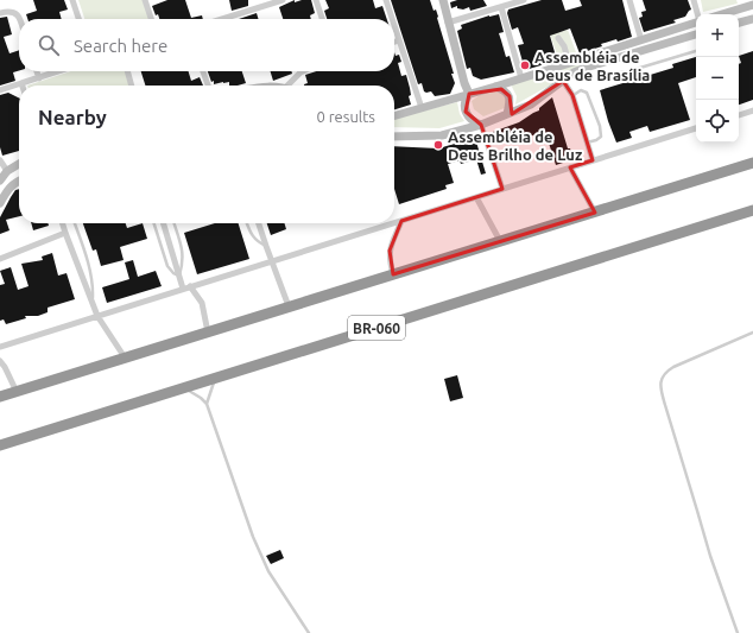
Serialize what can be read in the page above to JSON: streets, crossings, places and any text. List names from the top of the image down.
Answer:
{
  "streets": {
    "highway": ["BR-060"]
  },
  "places": ["Assembléia de Deus de Brasília", "Assembléia de Deus Brilho de Luz"],
  "page": {
    "map_buttons": ["+", "−"],
    "search": "Search here",
    "heading": ["Nearby", "0 results"]
  }
}
